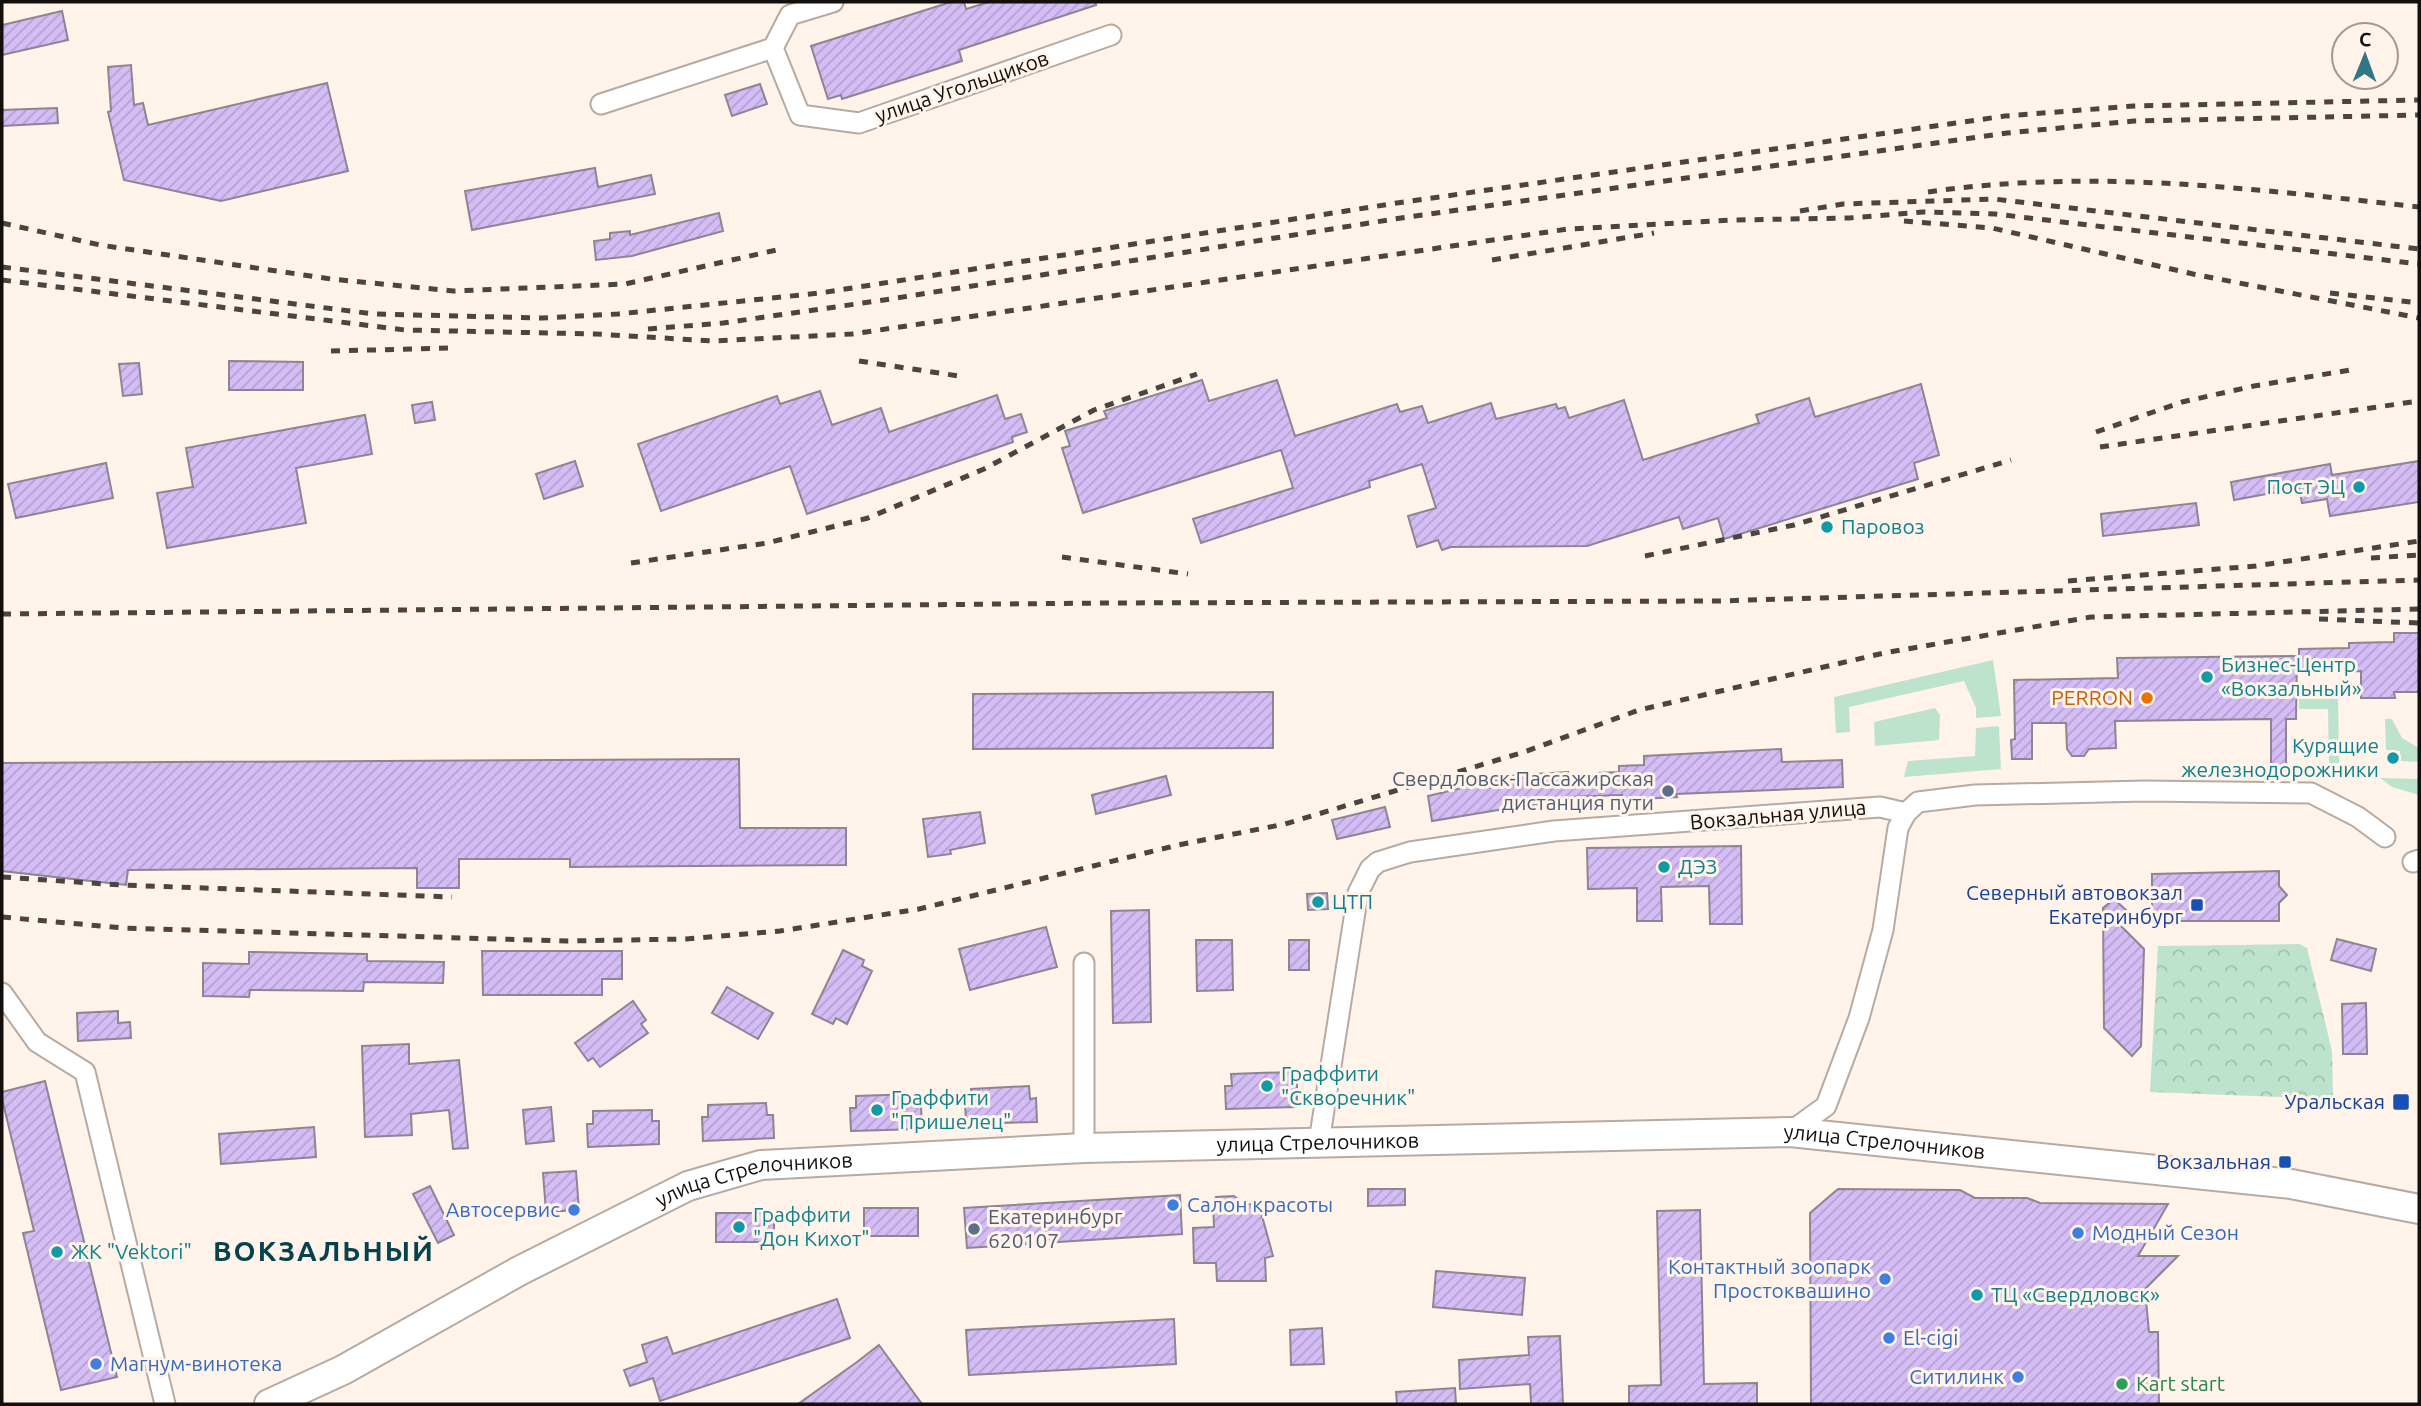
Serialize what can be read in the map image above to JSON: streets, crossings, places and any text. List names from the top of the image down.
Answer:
{
  "streets": {
    "main road": ["улица Стрелочников"],
    "street": ["улица Угольщиков", "Вокзальная улица"]
  },
  "crossings": [
    ["Вокзальная улица", "улица Стрелочников"]
  ],
  "districts": ["ВОКЗАЛЬНЫЙ"],
  "places": {
    "other": [
      "Пост ЭЦ",
      "Паровоз",
      "Бизнес-Центр «Вокзальный»",
      "PERRON",
      "Курящие железнодорожники",
      "Свердловск-Пассажирская дистанция пути",
      "ДЭЗ",
      "ЦТП",
      "Граффити \"Скворечник\"",
      "Граффити \"Пришелец\"",
      "Салон красоты",
      "Автосервис",
      "Граффити \"Дон Кихот\"",
      "Екатеринбург 620107",
      "Модный Сезон",
      "ЖК \"Vektori\"",
      "Контактный зоопарк Простоквашино",
      "ТЦ «Свердловск»",
      "El-cigi",
      "Магнум-винотека",
      "Ситилинк",
      "Kart start"
    ],
    "transit": ["Северный автовокзал Екатеринбург", "Уральская", "Вокзальная"]
  },
  "north": "top"
}
